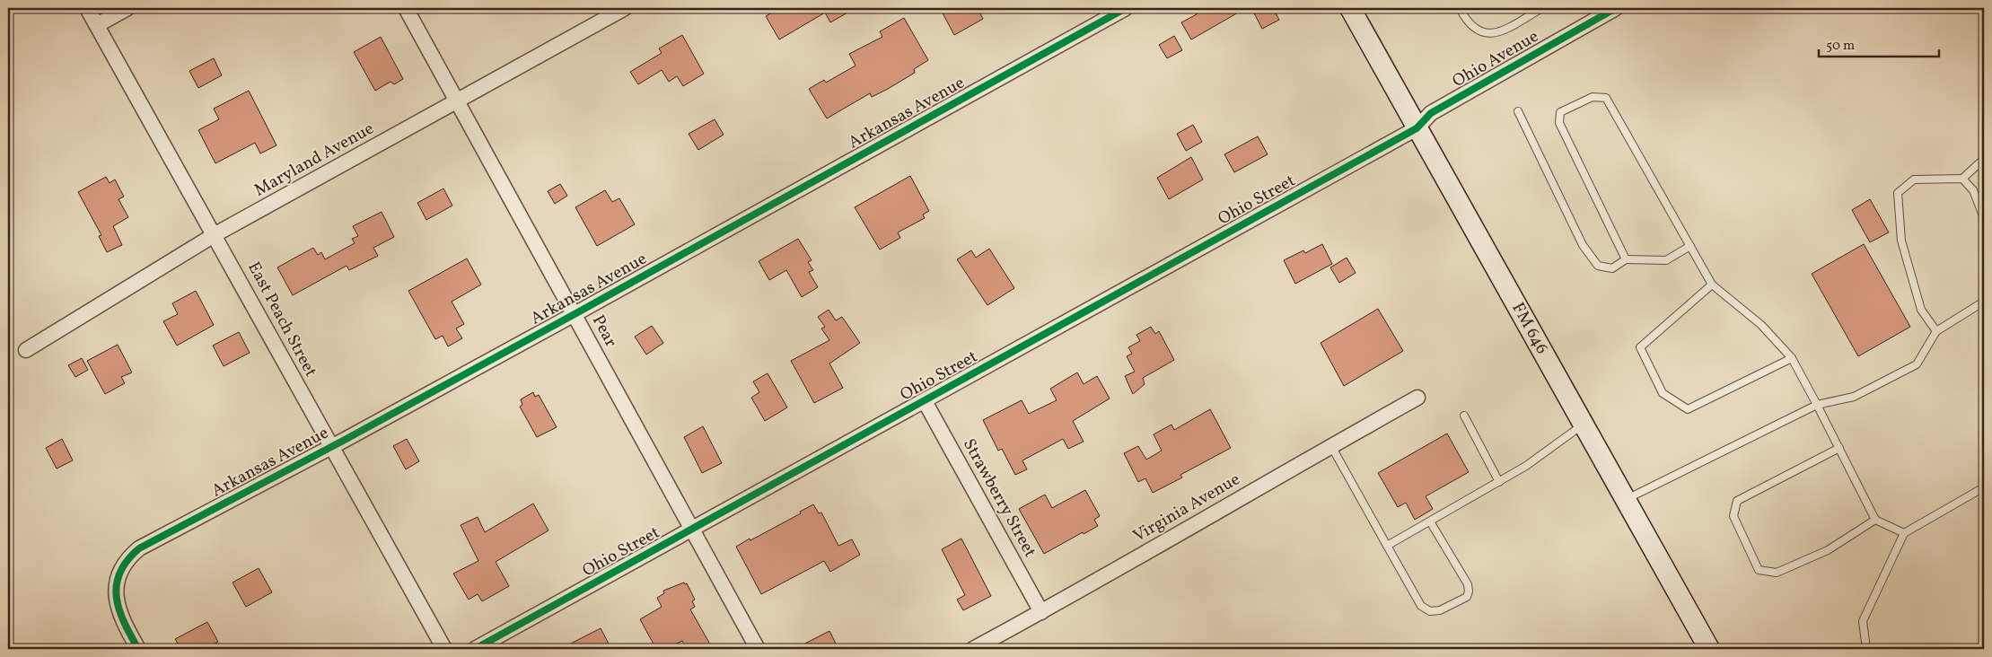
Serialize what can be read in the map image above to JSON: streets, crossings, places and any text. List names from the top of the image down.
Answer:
{
  "streets": {
    "main road": ["FM 646"],
    "street": [
      "Ohio Avenue",
      "Arkansas Avenue",
      "Maryland Avenue",
      "Ohio Street",
      "East Peach Street",
      "Pear",
      "Strawberry Street",
      "Virginia Avenue"
    ]
  },
  "crossings": [
    ["Ohio Avenue", "Ohio Street"],
    ["Ohio Avenue", "FM 646"],
    ["Arkansas Avenue", "East Peach Street"],
    ["Arkansas Avenue", "Pear"],
    ["Maryland Avenue", "East Peach Street"],
    ["Maryland Avenue", "Pear"],
    ["Ohio Street", "FM 646"],
    ["Ohio Street", "Pear"],
    ["Ohio Street", "Strawberry Street"],
    ["Strawberry Street", "Virginia Avenue"]
  ],
  "scale_bar": "50 m"
}
